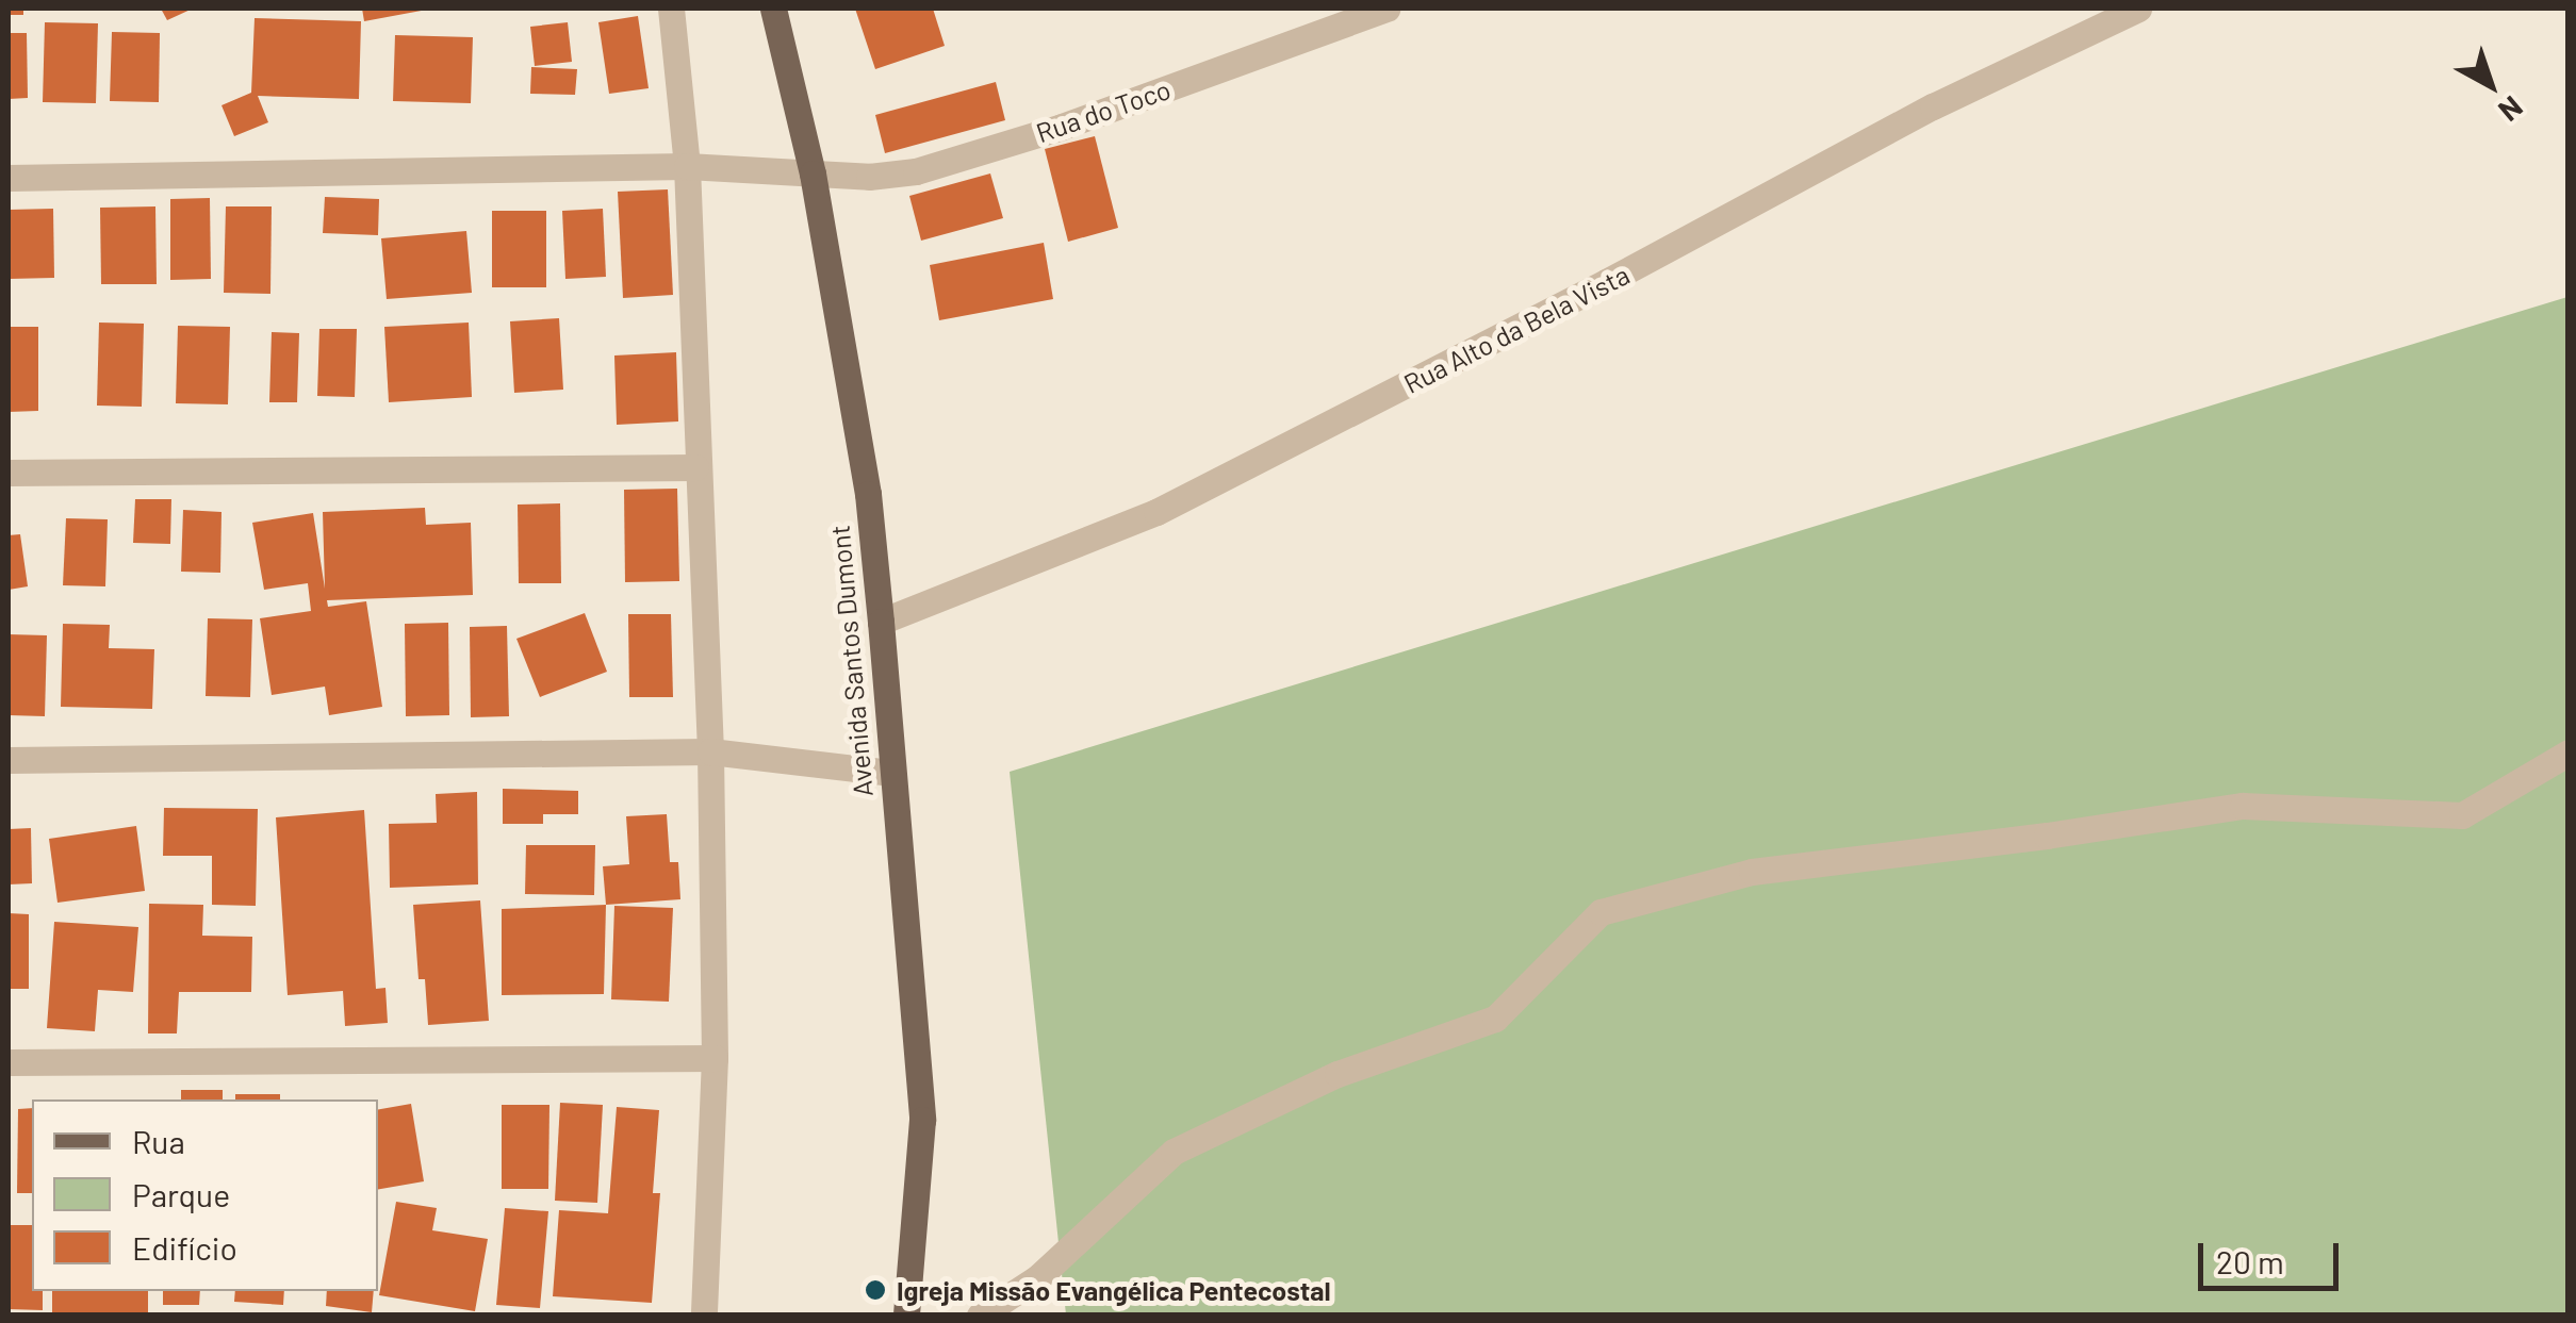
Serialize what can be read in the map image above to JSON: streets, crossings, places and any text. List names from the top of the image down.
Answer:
{
  "streets": {
    "main road": ["Avenida Santos Dumont"],
    "street": ["Rua do Toco", "Rua Alto da Bela Vista"]
  },
  "crossings": [
    ["Rua do Toco", "Avenida Santos Dumont"],
    ["Rua Alto da Bela Vista", "Avenida Santos Dumont"]
  ],
  "places": ["Igreja Missão Evangélica Pentecostal"],
  "legend": ["Rua", "Parque", "Edifício"],
  "scale_bar": "20 m",
  "north": "bottom right"
}
